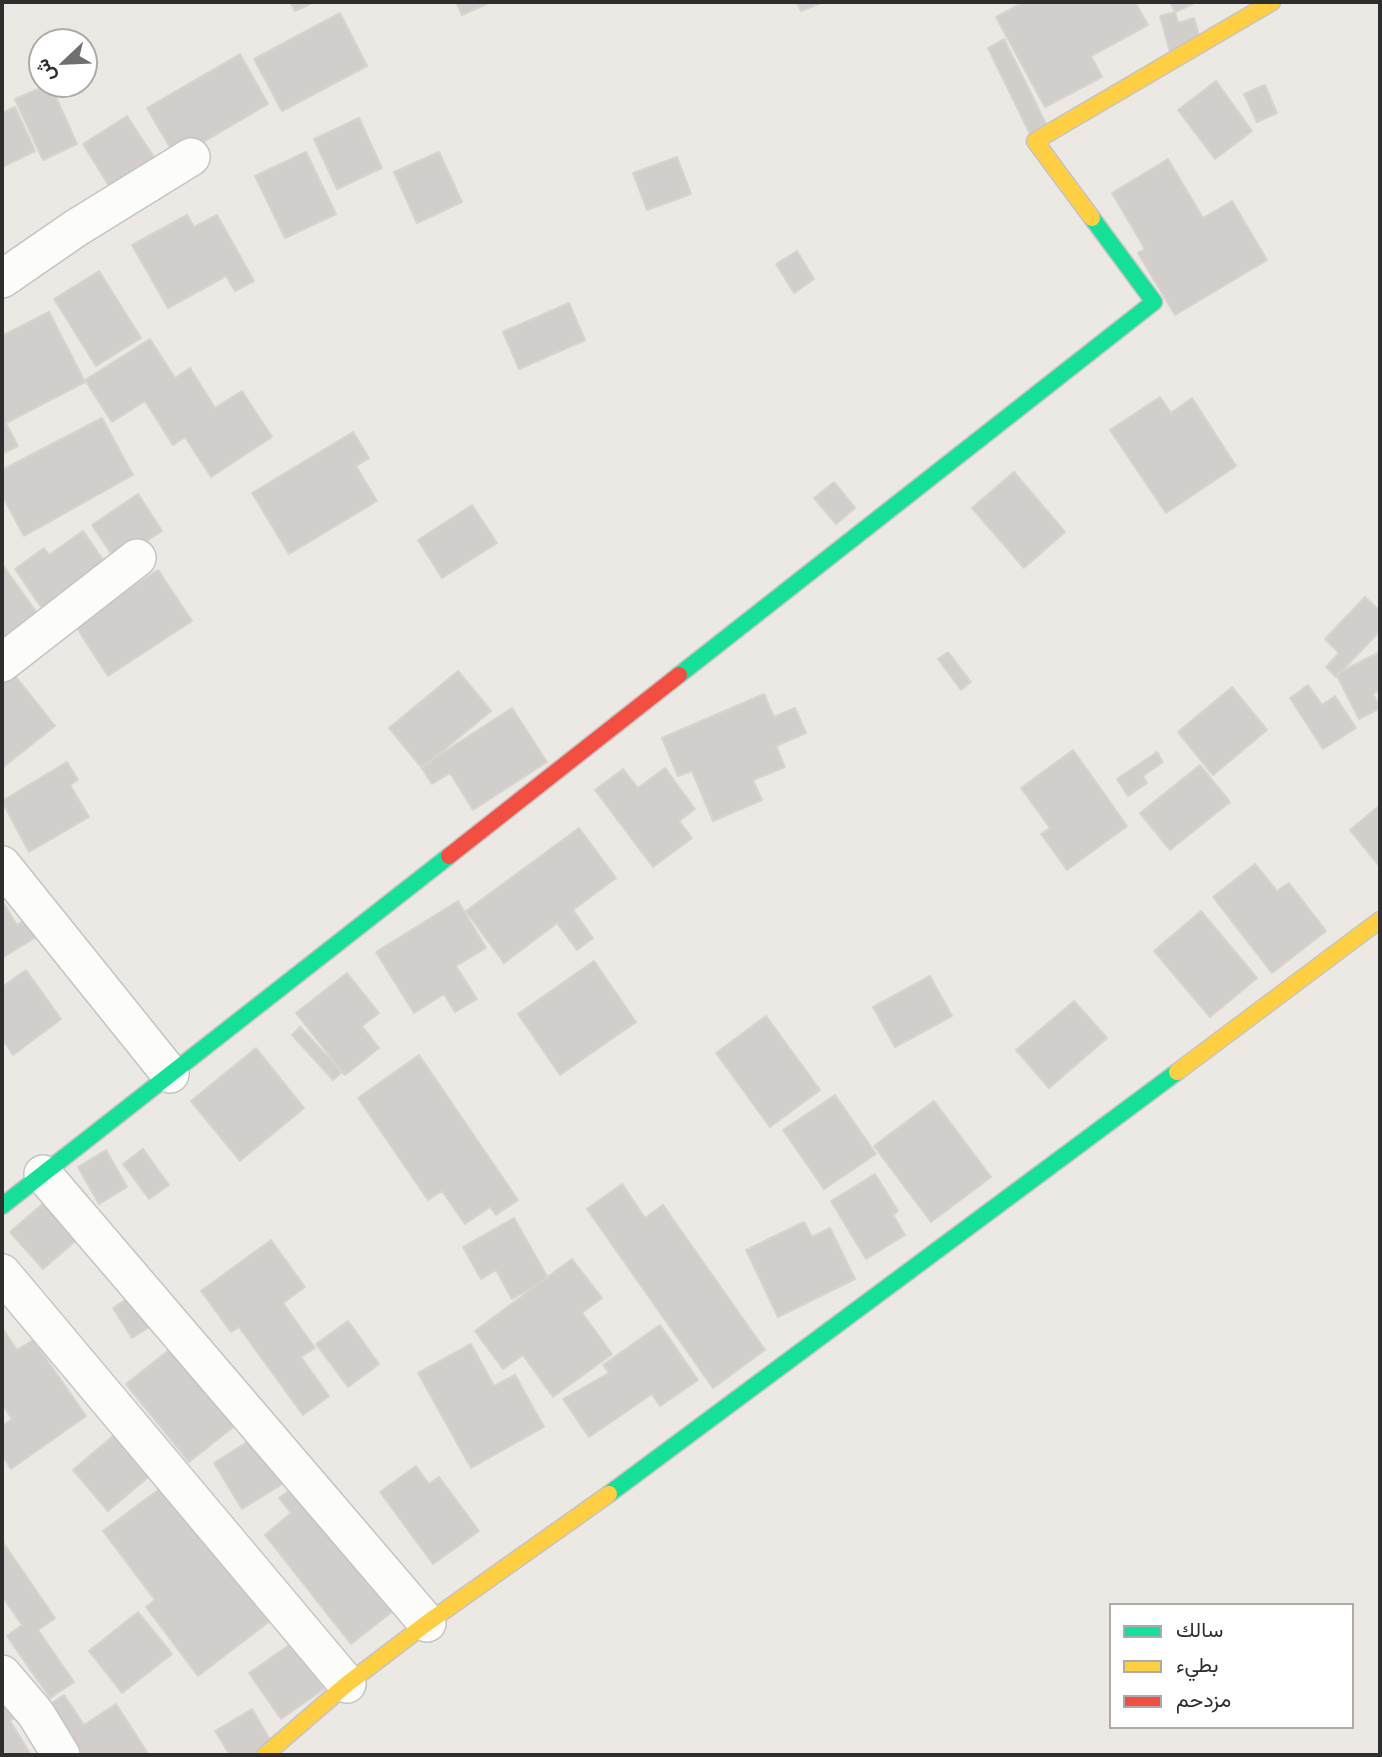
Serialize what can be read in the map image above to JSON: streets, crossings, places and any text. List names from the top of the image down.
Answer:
{
  "legend": ["سالك", "بطيء", "مزدحم"],
  "north": "bottom left"
}
